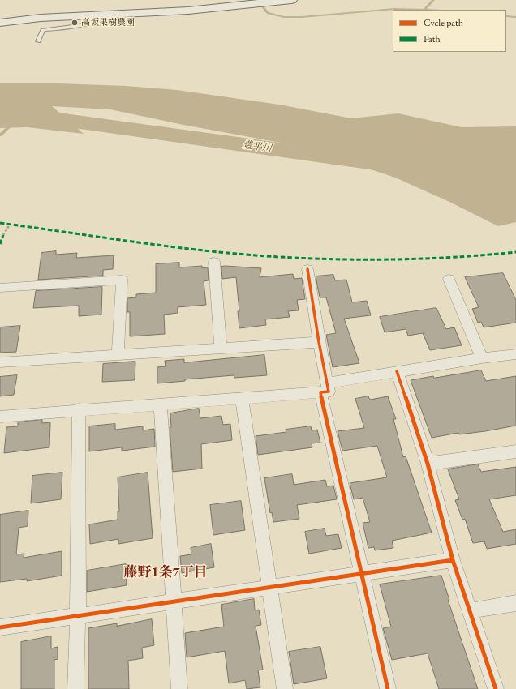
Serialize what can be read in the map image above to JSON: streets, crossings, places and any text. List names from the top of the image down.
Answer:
{
  "districts": ["藤野1条7丁目"],
  "water": ["豊平川"],
  "places": ["高坂果樹農園"],
  "legend": ["Cycle path", "Path"]
}
